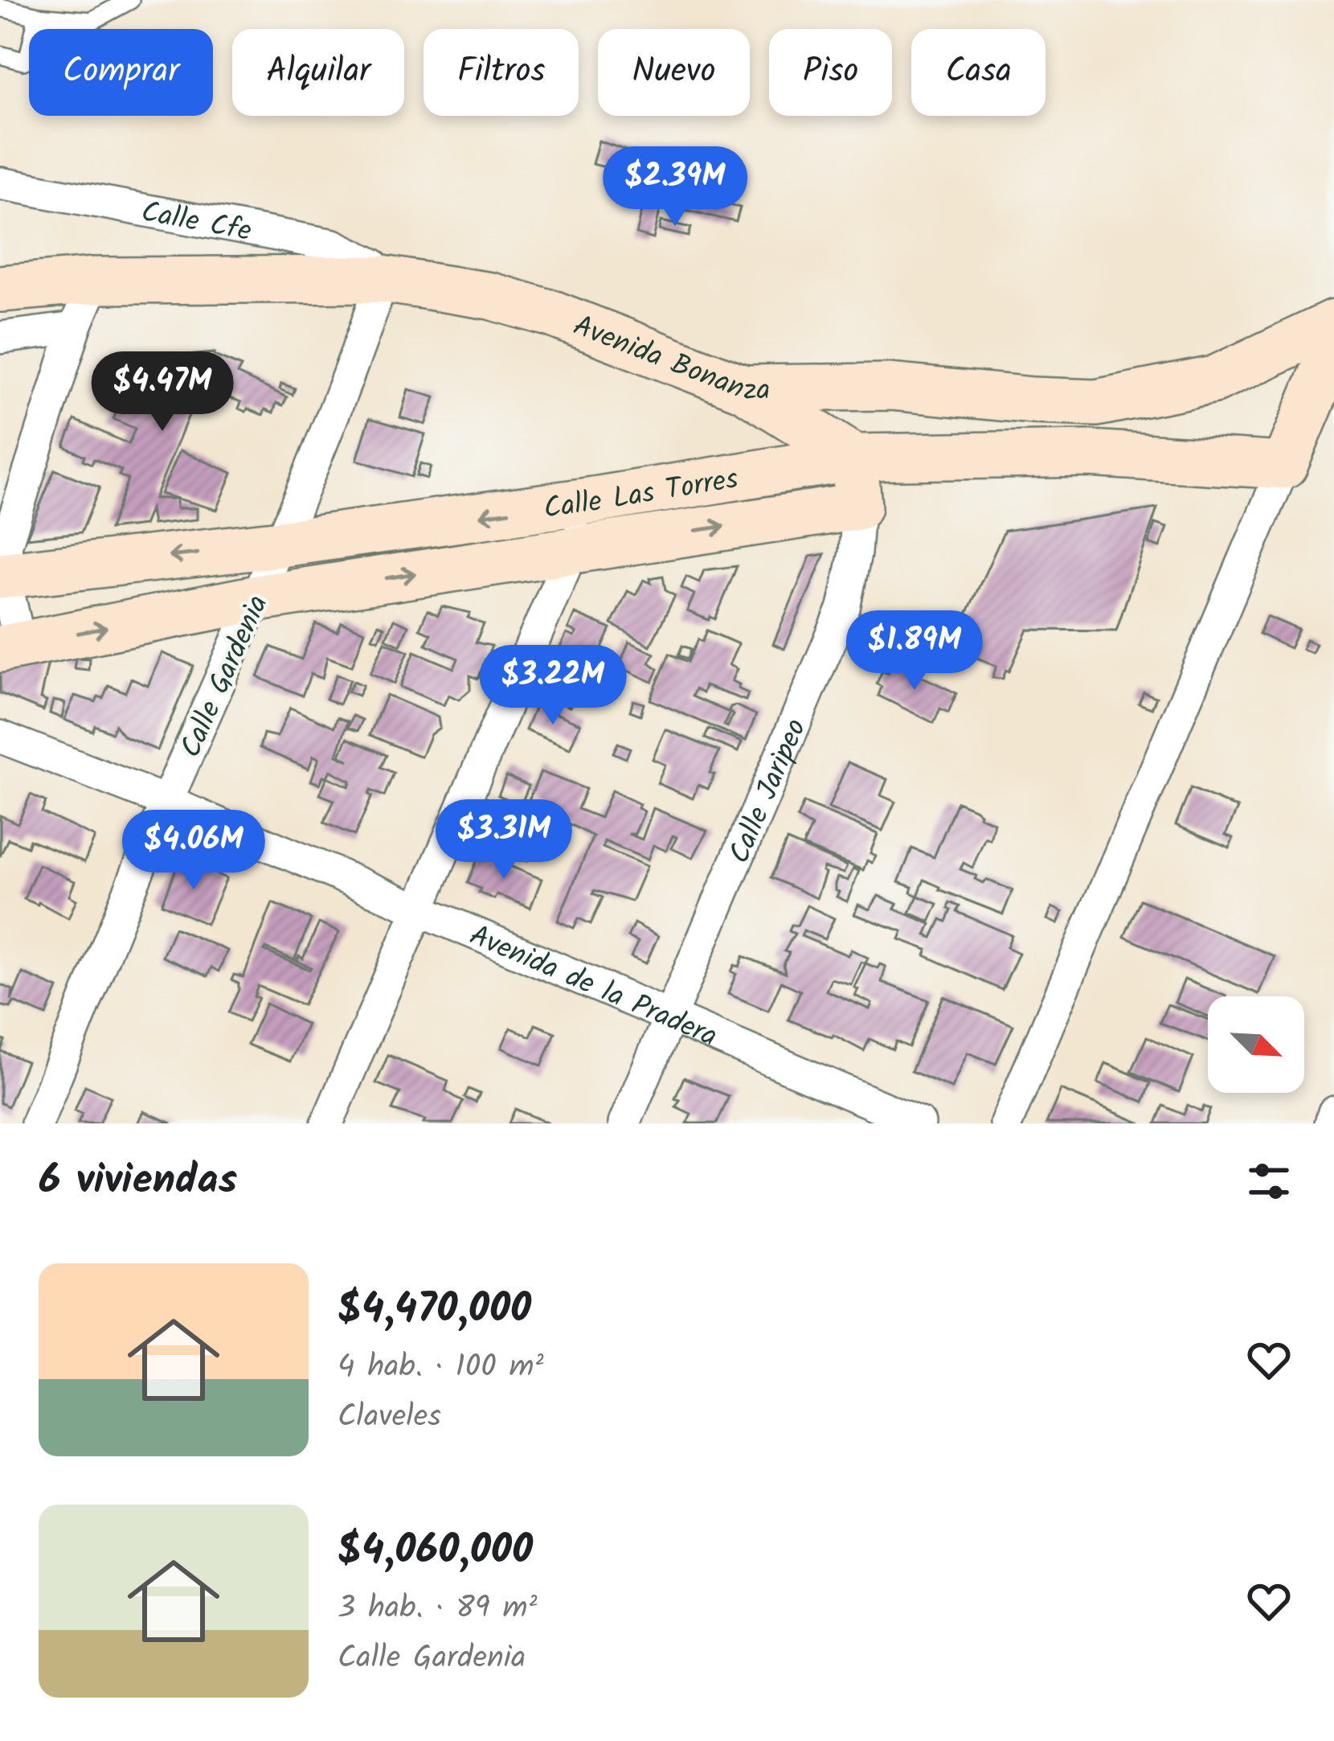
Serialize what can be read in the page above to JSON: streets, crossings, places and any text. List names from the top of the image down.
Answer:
{
  "streets": {
    "street": [
      "Calle Cfe",
      "Avenida Bonanza",
      "Calle Las Torres",
      "Calle Gardenia",
      "Calle Jaripeo",
      "Avenida de la Pradera"
    ]
  },
  "crossings": [
    ["Calle Cfe", "Avenida Bonanza"],
    ["Calle Cfe", "Calle Gardenia"],
    ["Avenida Bonanza", "Calle Gardenia"],
    ["Calle Las Torres", "Calle Gardenia"],
    ["Calle Las Torres", "Calle Jaripeo"],
    ["Calle Gardenia", "Avenida de la Pradera"],
    ["Calle Jaripeo", "Avenida de la Pradera"]
  ],
  "north": "bottom right",
  "page": {
    "chip": [
      "Comprar",
      "Alquilar",
      "Filtros",
      "Nuevo",
      "Piso",
      "Casa"
    ],
    "price": [
      "$2.39M",
      "$4.47M",
      "$1.89M",
      "$3.22M",
      "$3.31M",
      "$4.06M"
    ],
    "heading": "6 viviendas",
    "list": [
      {
        "name": "$4,470,000",
        "note": "4 hab. · 100 m² · Claveles"
      },
      {
        "name": "$4,060,000",
        "note": "3 hab. · 89 m² · Calle Gardenia"
      }
    ]
  }
}
